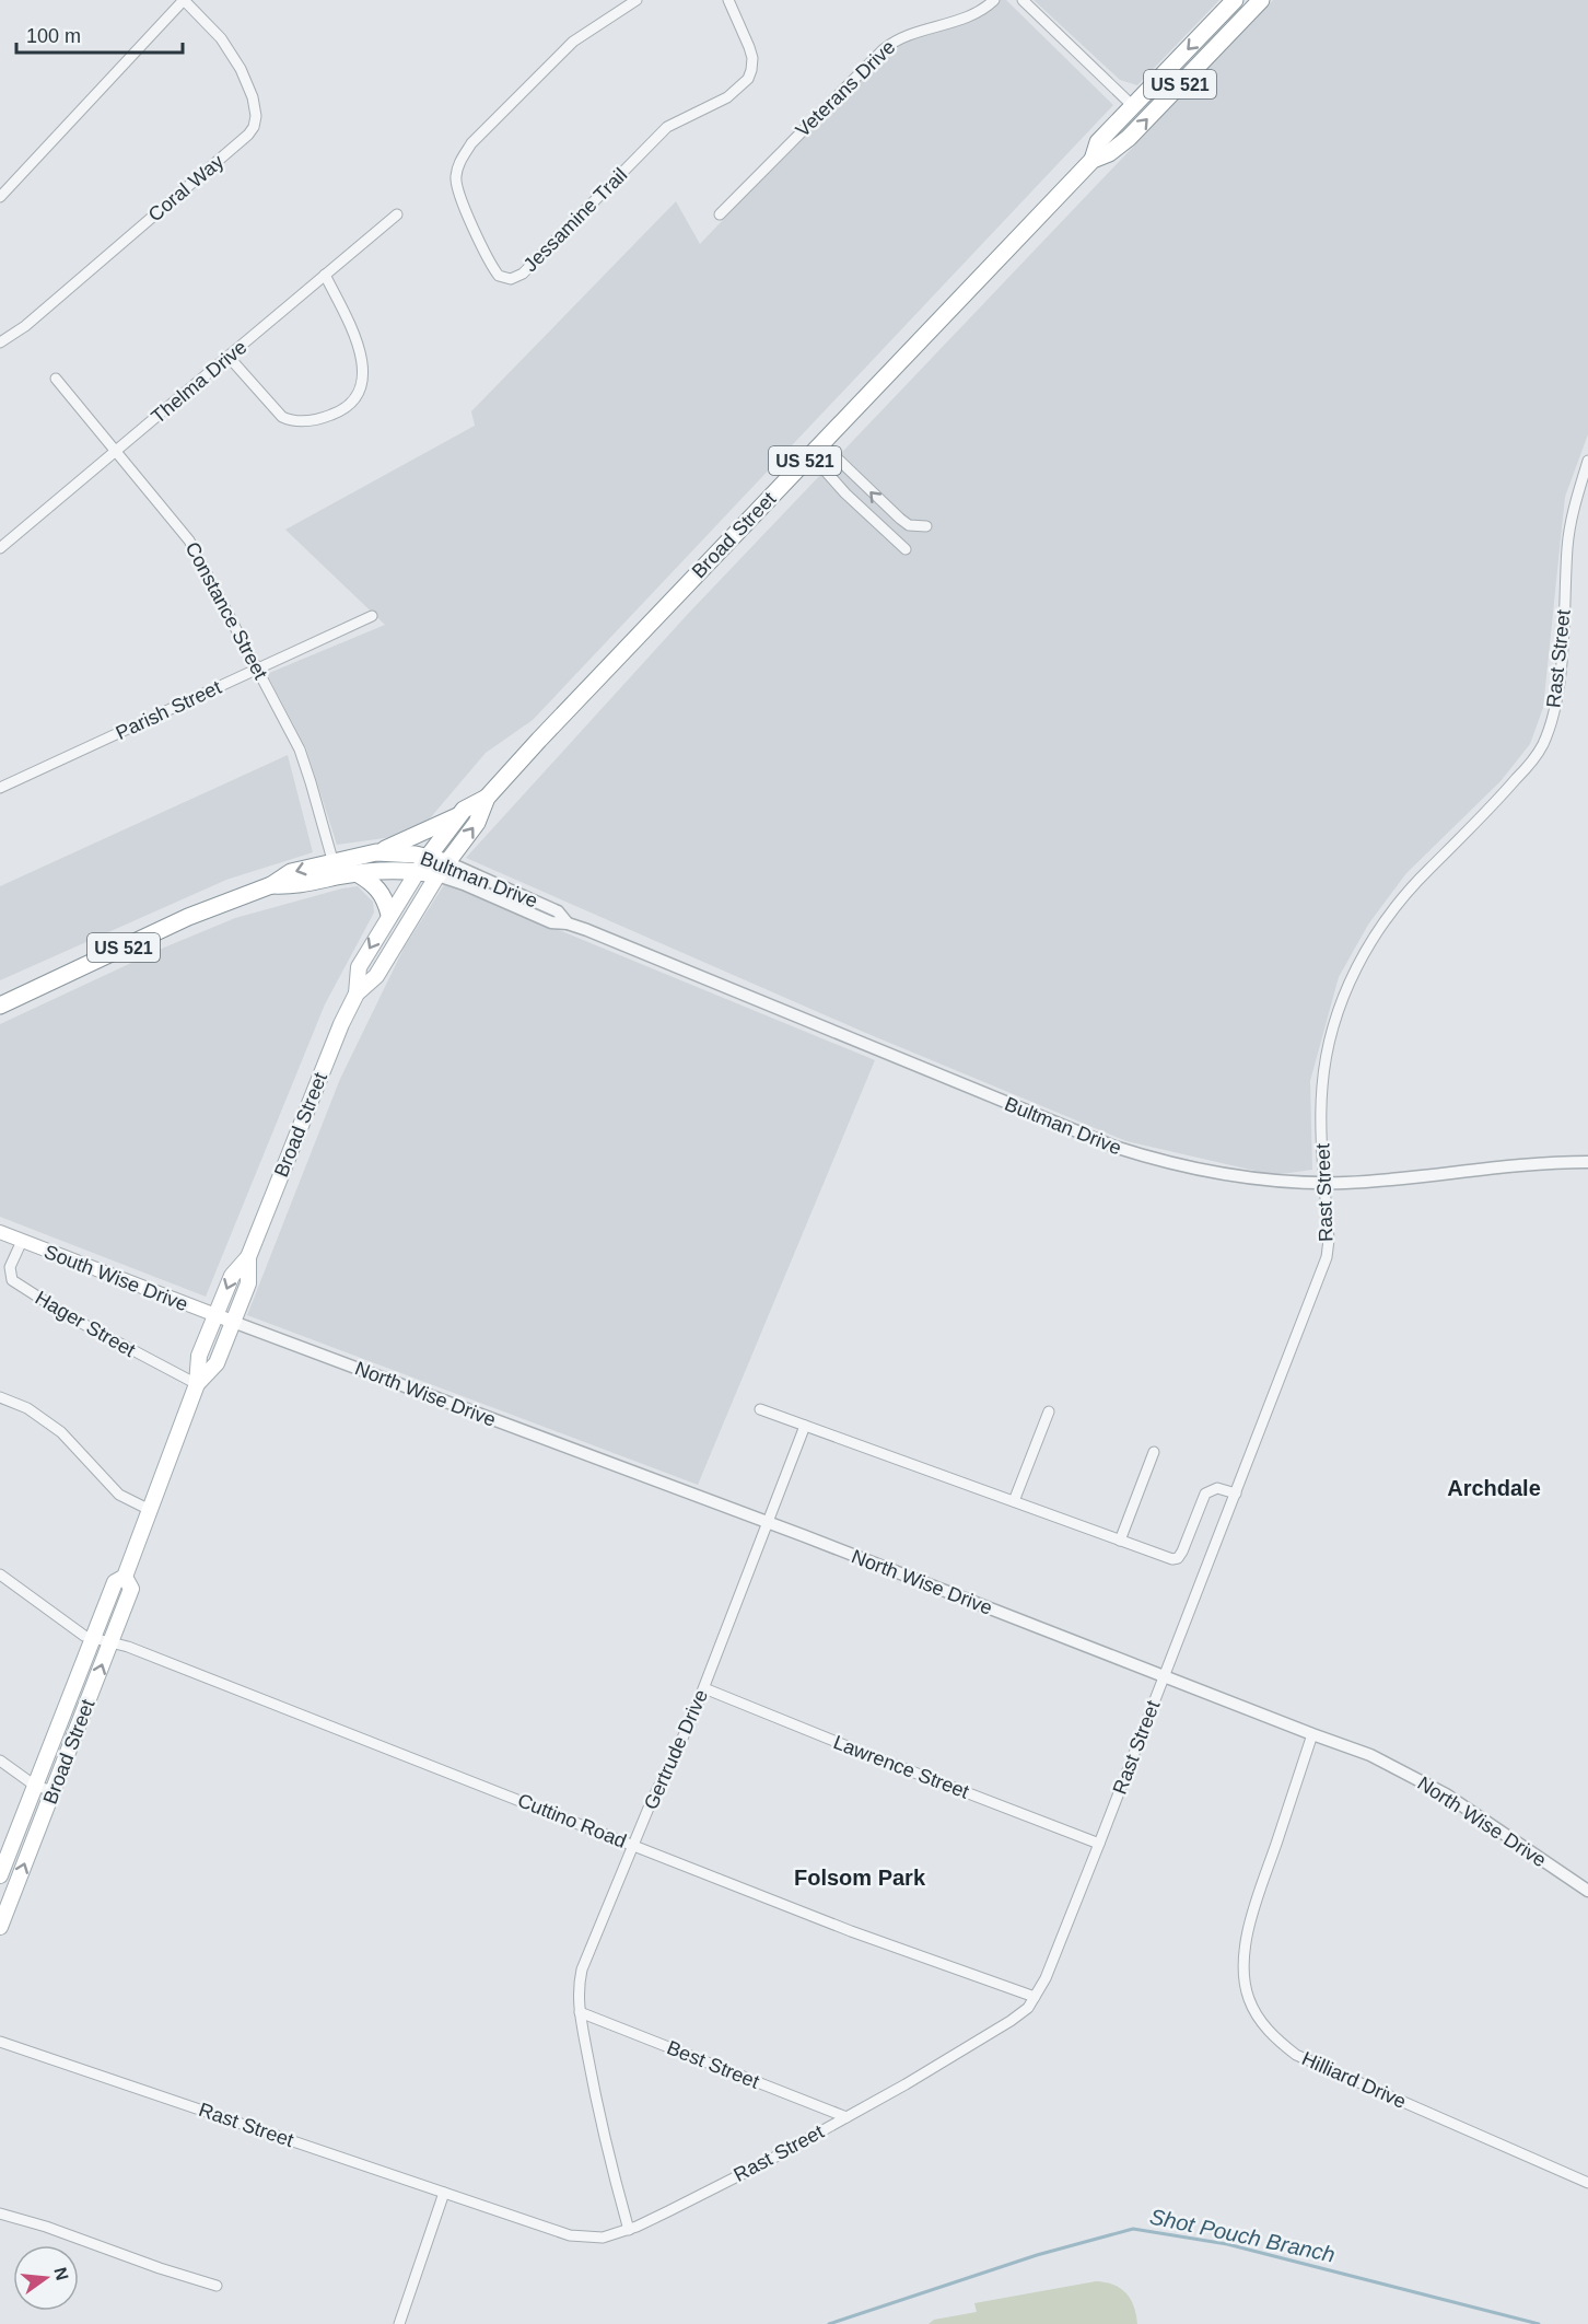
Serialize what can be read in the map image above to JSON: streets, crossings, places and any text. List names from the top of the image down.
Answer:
{
  "streets": {
    "highway": ["US 521", "Broad Street", "Bultman Drive"],
    "main road": ["South Wise Drive"],
    "street": [
      "Veterans Drive",
      "Coral Way",
      "Jessamine Trail",
      "Thelma Drive",
      "Constance Street",
      "Rast Street",
      "Parish Street",
      "Hager Street",
      "North Wise Drive",
      "Gertrude Drive",
      "Lawrence Street",
      "Cuttino Road",
      "Best Street",
      "Hilliard Drive"
    ]
  },
  "crossings": [
    ["US 521", "Broad Street"],
    ["US 521", "Bultman Drive"],
    ["Thelma Drive", "Constance Street"],
    ["Broad Street", "Bultman Drive"],
    ["Broad Street", "South Wise Drive"],
    ["Broad Street", "Hager Street"],
    ["Broad Street", "North Wise Drive"],
    ["Broad Street", "Cuttino Road"],
    ["Constance Street", "Parish Street"],
    ["Constance Street", "Bultman Drive"],
    ["Rast Street", "Bultman Drive"],
    ["Rast Street", "North Wise Drive"],
    ["Rast Street", "Gertrude Drive"],
    ["Rast Street", "Lawrence Street"],
    ["Rast Street", "Cuttino Road"],
    ["Rast Street", "Best Street"],
    ["South Wise Drive", "Hager Street"],
    ["South Wise Drive", "North Wise Drive"],
    ["North Wise Drive", "Gertrude Drive"],
    ["North Wise Drive", "Hilliard Drive"],
    ["Gertrude Drive", "Lawrence Street"],
    ["Gertrude Drive", "Cuttino Road"],
    ["Gertrude Drive", "Best Street"]
  ],
  "districts": ["Archdale", "Folsom Park"],
  "water": ["Shot Pouch Branch"],
  "scale_bar": "100 m",
  "north": "right"
}
